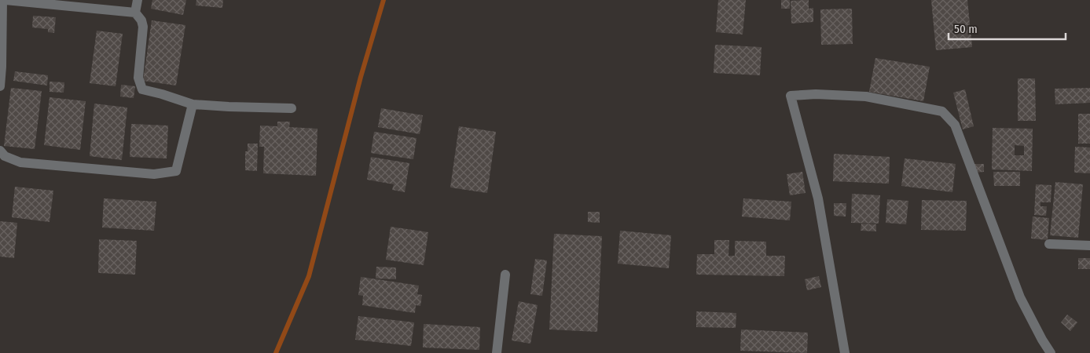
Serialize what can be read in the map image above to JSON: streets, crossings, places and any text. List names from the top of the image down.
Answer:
{
  "scale_bar": "50 m"
}
